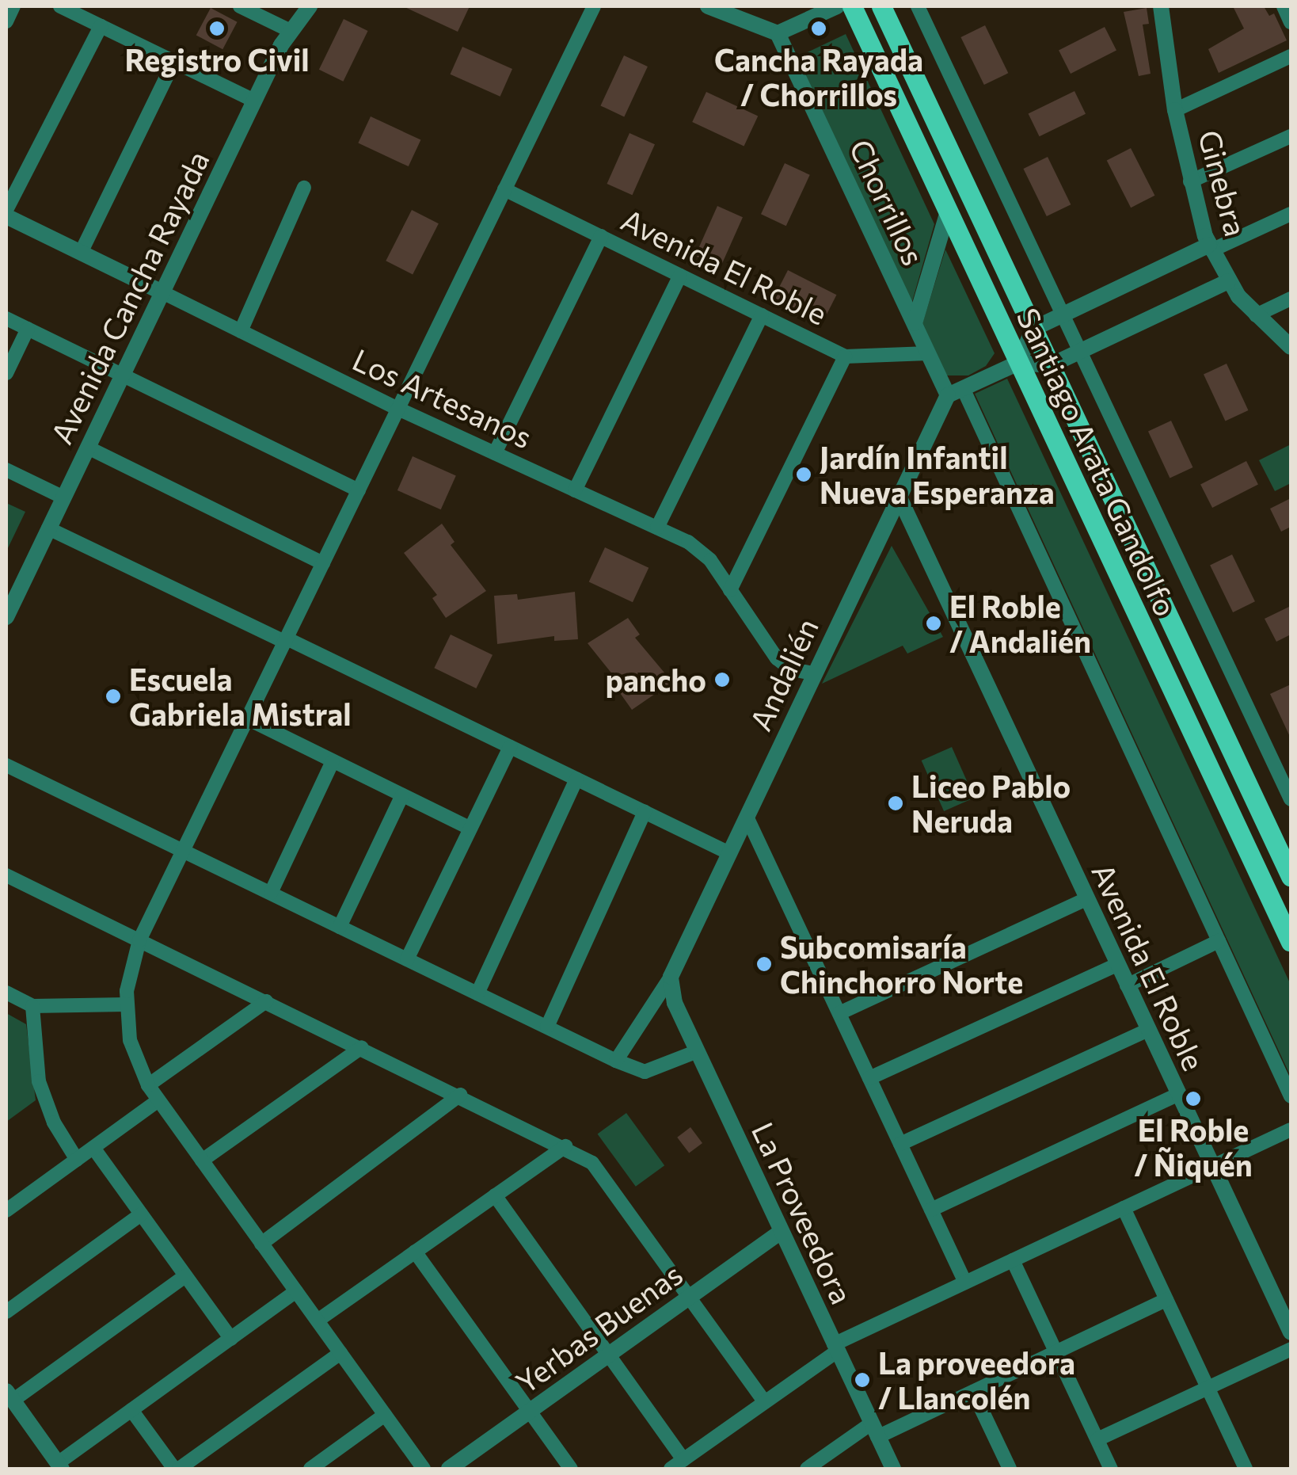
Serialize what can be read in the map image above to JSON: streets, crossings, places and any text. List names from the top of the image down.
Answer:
{
  "streets": {
    "main road": ["Santiago Arata Gandolfo"],
    "street": [
      "Ginebra",
      "Chorrillos",
      "Avenida El Roble",
      "Avenida Cancha Rayada",
      "Los Artesanos",
      "Andalién",
      "La Proveedora",
      "Yerbas Buenas"
    ]
  },
  "crossings": [
    ["Chorrillos", "Avenida El Roble"],
    ["Chorrillos", "Andalién"],
    ["Avenida El Roble", "Andalién"],
    ["Avenida Cancha Rayada", "Los Artesanos"],
    ["Los Artesanos", "Andalién"],
    ["Andalién", "La Proveedora"],
    ["La Proveedora", "Yerbas Buenas"]
  ],
  "places": [
    "Registro Civil",
    "Cancha Rayada / Chorrillos",
    "Jardín Infantil Nueva Esperanza",
    "El Roble / Andalién",
    "pancho",
    "Escuela Gabriela Mistral",
    "Liceo Pablo Neruda",
    "Subcomisaría Chinchorro Norte",
    "El Roble / Ñiquén",
    "La proveedora / Llancolén"
  ]
}
